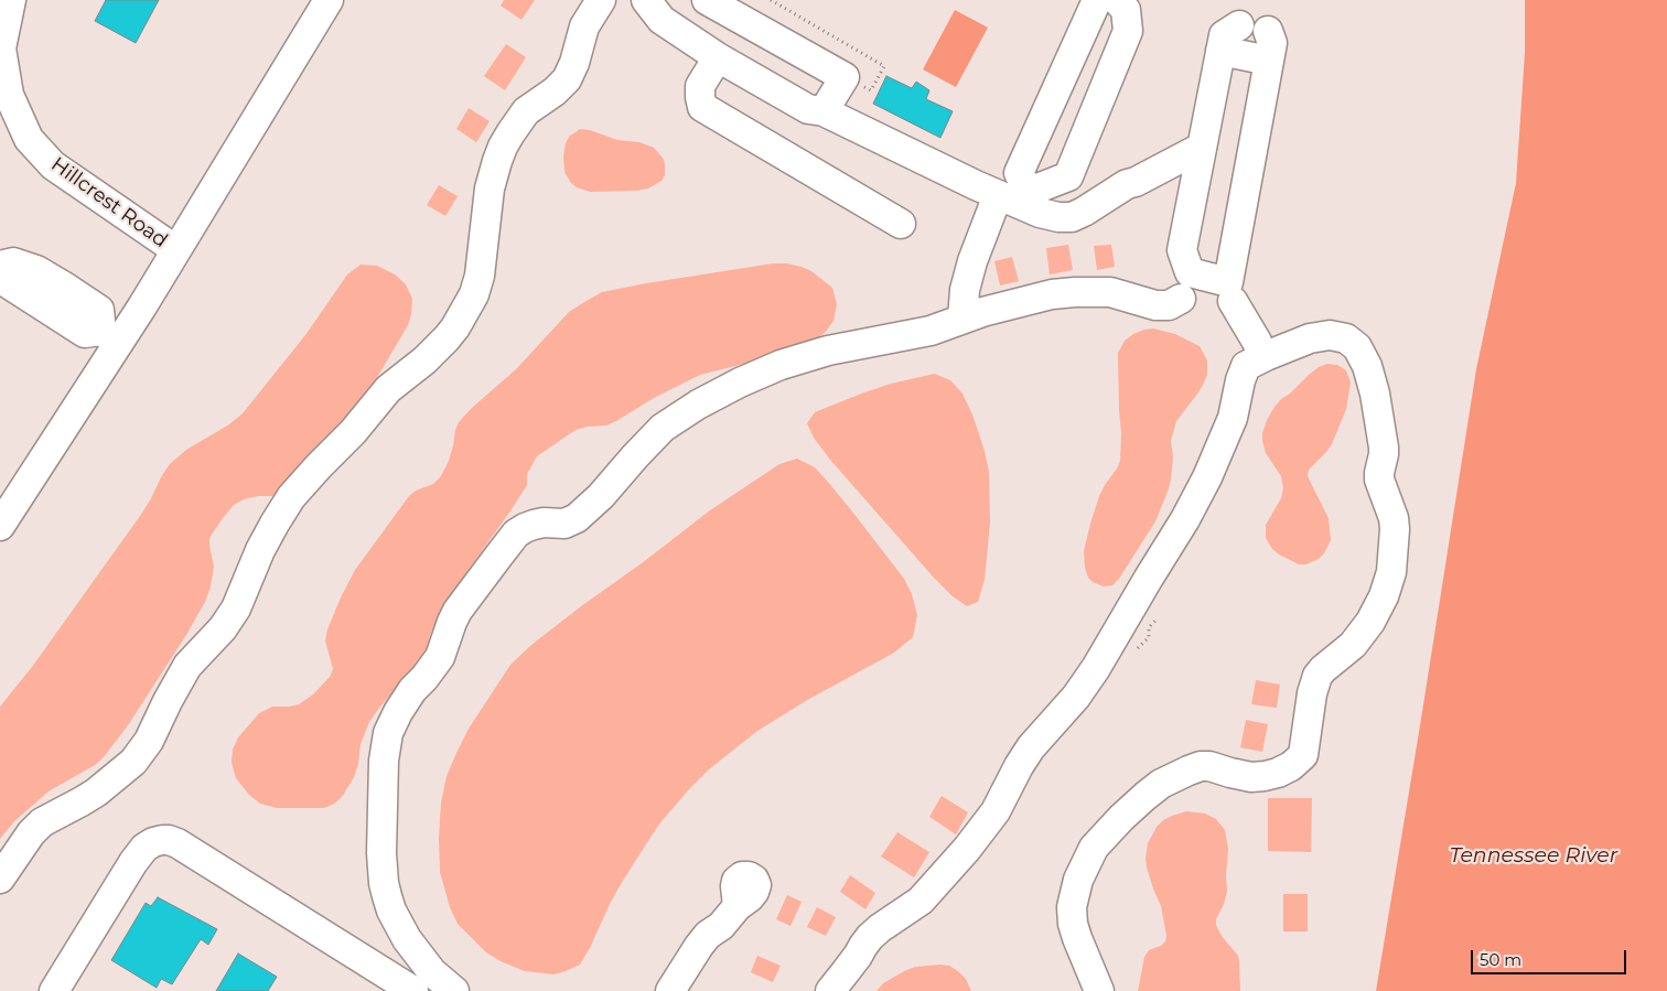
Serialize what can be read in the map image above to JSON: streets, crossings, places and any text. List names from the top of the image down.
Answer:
{
  "streets": {
    "street": ["Hillcrest Road"]
  },
  "water": ["Tennessee River"],
  "scale_bar": "50 m"
}
